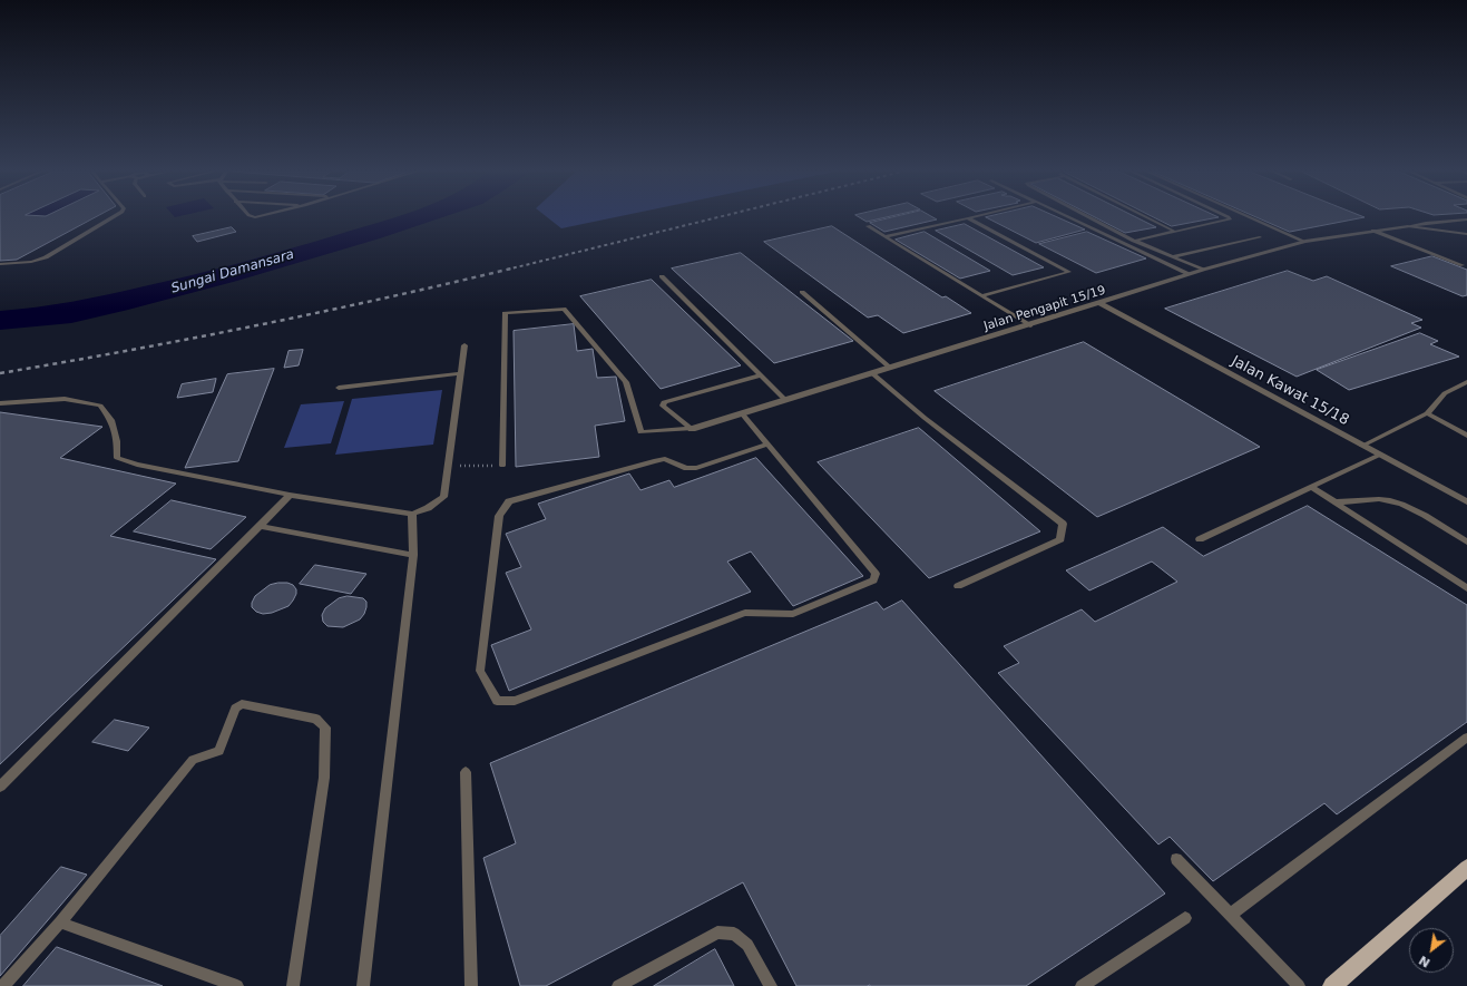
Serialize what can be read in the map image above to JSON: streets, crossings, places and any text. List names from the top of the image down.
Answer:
{
  "streets": {
    "street": ["Jalan Pengapit 15/19", "Jalan Kawat 15/18"]
  },
  "crossings": [
    ["Jalan Pengapit 15/19", "Jalan Kawat 15/18"]
  ],
  "water": ["Sungai Damansara"],
  "north": "bottom left"
}
